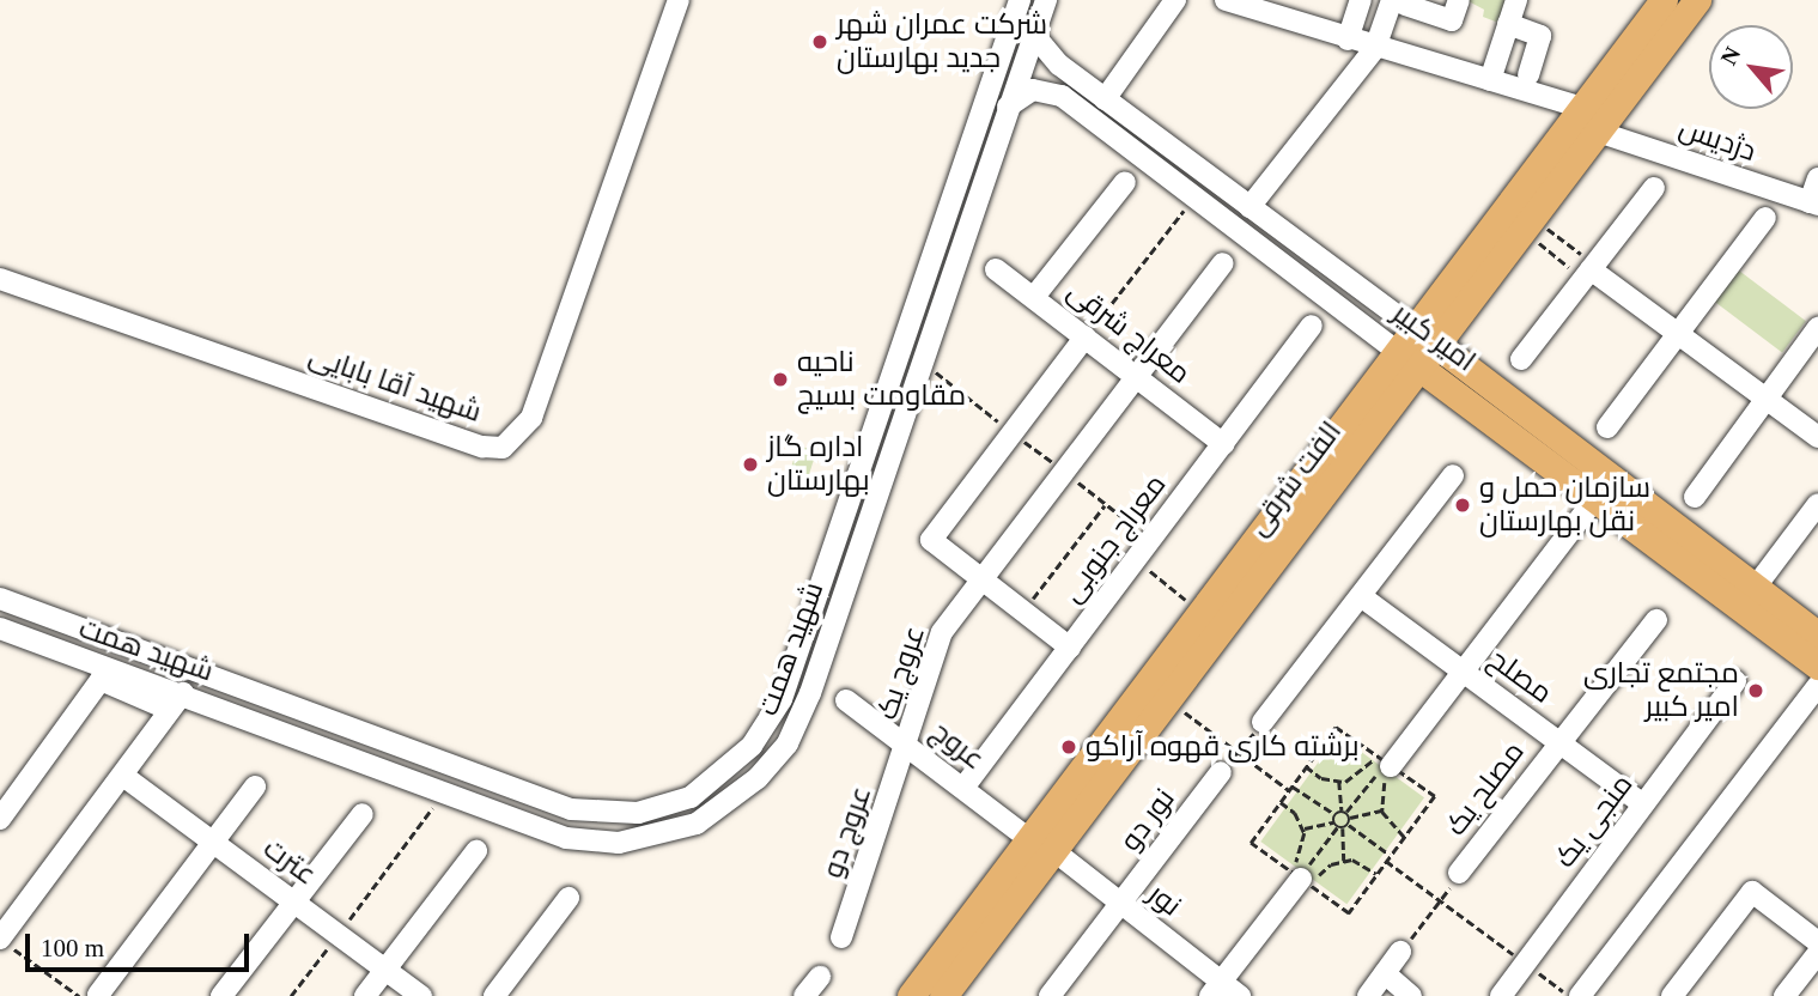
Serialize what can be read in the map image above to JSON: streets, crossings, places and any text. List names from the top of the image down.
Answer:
{
  "streets": {
    "main road": ["امیر کبیر", "الفت شرقی"],
    "street": [
      "دژدیس",
      "معراج شرقی",
      "شهید آقا بابایی",
      "معراج جنوبی",
      "شهید همت",
      "عروج یک",
      "مصلح",
      "عروج",
      "مصلح یک",
      "نور دو",
      "منجی یک",
      "عروج دو",
      "عترت",
      "نور"
    ]
  },
  "crossings": [
    ["دژدیس", "الفت شرقی"],
    ["معراج شرقی", "معراج جنوبی"],
    ["معراج شرقی", "عروج یک"],
    ["امیر کبیر", "الفت شرقی"],
    ["امیر کبیر", "شهید همت"],
    ["الفت شرقی", "عروج"],
    ["الفت شرقی", "نور"],
    ["معراج جنوبی", "عروج"],
    ["عروج یک", "عروج"],
    ["عروج یک", "عروج دو"],
    ["مصلح", "مصلح یک"],
    ["مصلح", "منجی یک"],
    ["عروج", "عروج دو"],
    ["عروج", "نور"],
    ["نور دو", "نور"]
  ],
  "places": [
    "شرکت عمران شهر جدید بهارستان",
    "ناحیه مقاومت بسیج",
    "اداره گاز بهارستان",
    "سازمان حمل و نقل بهارستان",
    "مجتمع تجاری امیر کبیر",
    "برشته کاری قهوه آراکو"
  ],
  "scale_bar": "100 m",
  "north": "top left"
}
